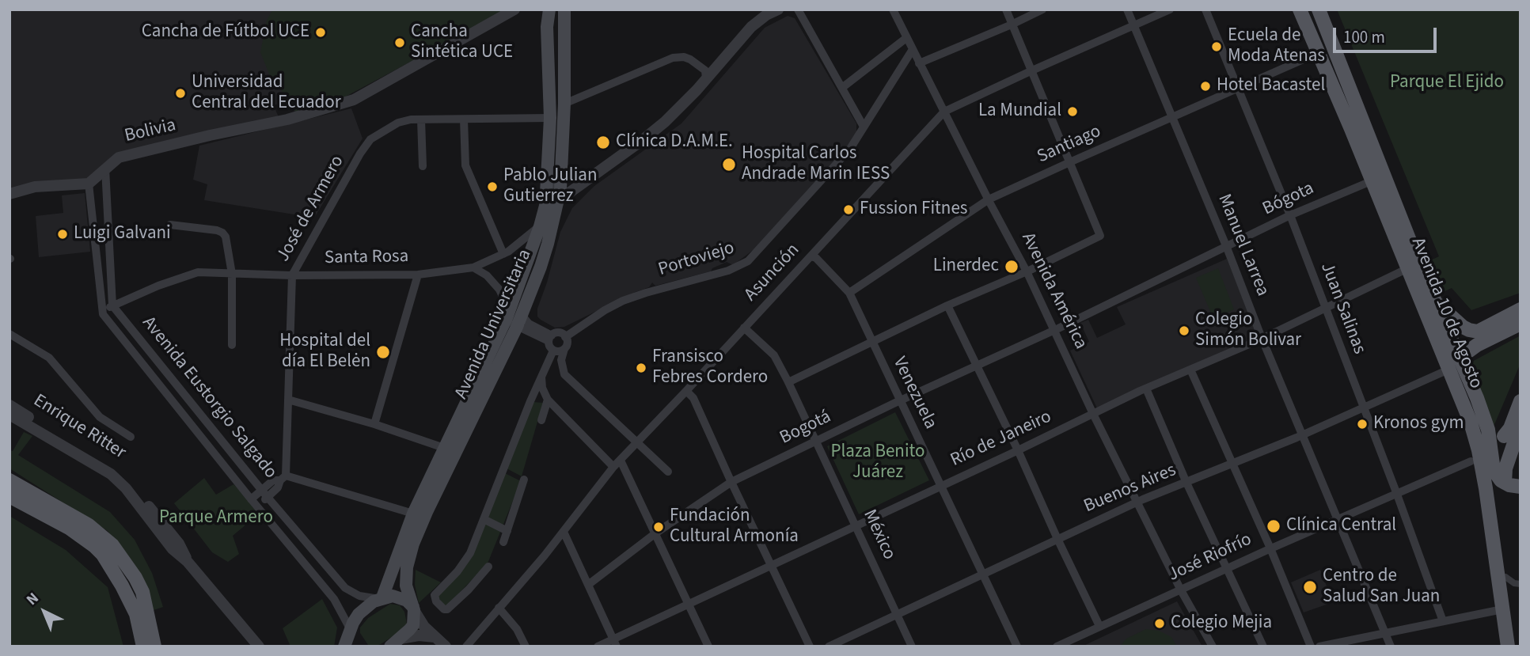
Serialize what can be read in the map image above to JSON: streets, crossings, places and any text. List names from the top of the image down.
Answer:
{
  "streets": {
    "main road": ["Avenida 10 de Agosto", "Avenida Universitaria"],
    "street": [
      "Bolivia",
      "Santiago",
      "Bógota",
      "José de Armero",
      "Manuel Larrea",
      "Santa Rosa",
      "Portoviejo",
      "Asunción",
      "Avenida América",
      "Juan Salinas",
      "Venezuela",
      "Avenida Eustorgio Salgado",
      "Enrique Ritter",
      "Bogotá",
      "Río de Janeiro",
      "Buenos Aires",
      "México",
      "José Riofrío"
    ]
  },
  "crossings": [
    ["Santiago", "Manuel Larrea"],
    ["Santiago", "Avenida América"],
    ["Santiago", "Juan Salinas"],
    ["Santiago", "Avenida 10 de Agosto"],
    ["Santiago", "Venezuela"],
    ["Bógota", "Manuel Larrea"],
    ["Bógota", "Avenida América"],
    ["Bógota", "Juan Salinas"],
    ["Bógota", "Avenida 10 de Agosto"],
    ["Bógota", "Bogotá"],
    ["José de Armero", "Santa Rosa"],
    ["José de Armero", "Avenida Universitaria"],
    ["Manuel Larrea", "Asunción"],
    ["Manuel Larrea", "Río de Janeiro"],
    ["Manuel Larrea", "Buenos Aires"],
    ["Manuel Larrea", "José Riofrío"],
    ["Santa Rosa", "Avenida Universitaria"],
    ["Santa Rosa", "Avenida Eustorgio Salgado"],
    ["Portoviejo", "Avenida América"],
    ["Asunción", "Avenida América"],
    ["Asunción", "Venezuela"],
    ["Asunción", "México"],
    ["Avenida América", "Bogotá"],
    ["Avenida América", "Río de Janeiro"],
    ["Avenida América", "Buenos Aires"],
    ["Avenida América", "José Riofrío"],
    ["Juan Salinas", "Río de Janeiro"],
    ["Juan Salinas", "Buenos Aires"],
    ["Juan Salinas", "José Riofrío"],
    ["Avenida 10 de Agosto", "Río de Janeiro"],
    ["Avenida 10 de Agosto", "Buenos Aires"],
    ["Avenida Universitaria", "Avenida Eustorgio Salgado"],
    ["Venezuela", "Bogotá"],
    ["Venezuela", "Río de Janeiro"],
    ["Venezuela", "Buenos Aires"],
    ["Bogotá", "México"],
    ["Río de Janeiro", "México"],
    ["Buenos Aires", "México"]
  ],
  "parks": ["Parque El Ejido", "Plaza Benito Juárez", "Parque Armero"],
  "places": [
    "Cancha de Fútbol UCE",
    "Cancha Sintética UCE",
    "Ecuela de Moda Atenas",
    "Hotel Bacastel",
    "Universidad Central del Ecuador",
    "La Mundial",
    "Clínica D.A.M.E.",
    "Hospital Carlos Andrade Marin IESS",
    "Pablo Julian Gutierrez",
    "Fussion Fitnes",
    "Luigi Galvani",
    "Linerdec",
    "Colegio Simón Bolivar",
    "Hospital del día El Belėn",
    "Fransisco Febres Cordero",
    "Kronos gym",
    "Clínica Central",
    "Fundación Cultural Armonía",
    "Centro de Salud San Juan",
    "Colegio Mejia"
  ],
  "scale_bar": "100 m",
  "north": "top left"
}
